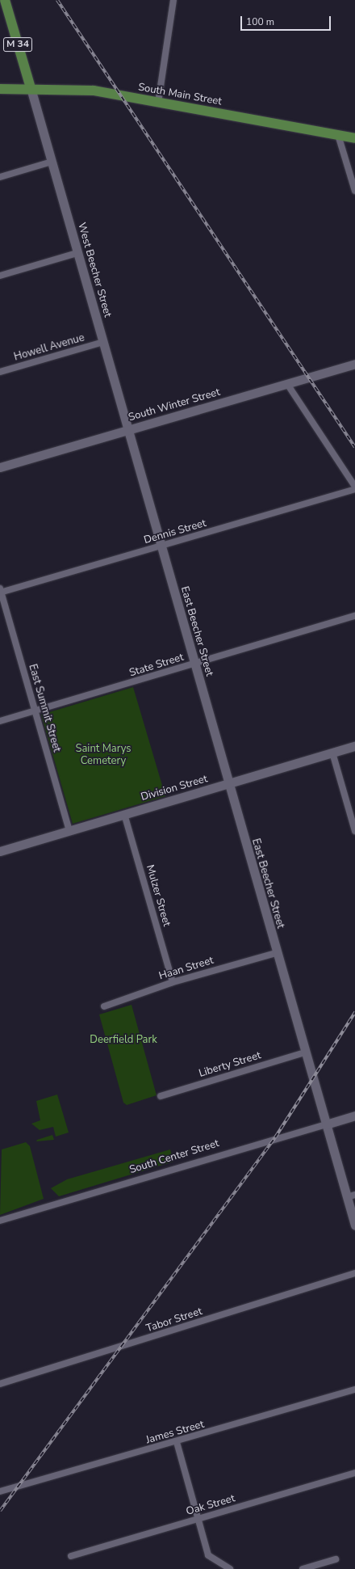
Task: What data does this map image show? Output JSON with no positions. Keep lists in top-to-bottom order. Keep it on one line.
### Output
{"streets":{"main road":["M 34","South Main Street","West Beecher Street","South Winter Street","East Beecher Street","Division Street","South Center Street"],"street":["Howell Avenue","Dennis Street","State Street","East Summit Street","Mulzer Street","Haan Street","Liberty Street","Tabor Street","James Street","Oak Street"]},"crossings":[["South Main Street","West Beecher Street"],["West Beecher Street","Howell Avenue"],["West Beecher Street","South Winter Street"],["West Beecher Street","Dennis Street"],["West Beecher Street","East Beecher Street"],["Dennis Street","East Beecher Street"],["Dennis Street","East Summit Street"],["East Beecher Street","State Street"],["East Beecher Street","Division Street"],["East Beecher Street","Haan Street"],["East Beecher Street","Liberty Street"],["East Beecher Street","South Center Street"],["State Street","East Summit Street"],["East Summit Street","Division Street"],["Division Street","Mulzer Street"],["Mulzer Street","Haan Street"]],"parks":["Saint Marys Cemetery","Deerfield Park"],"scale_bar":"100 m"}
